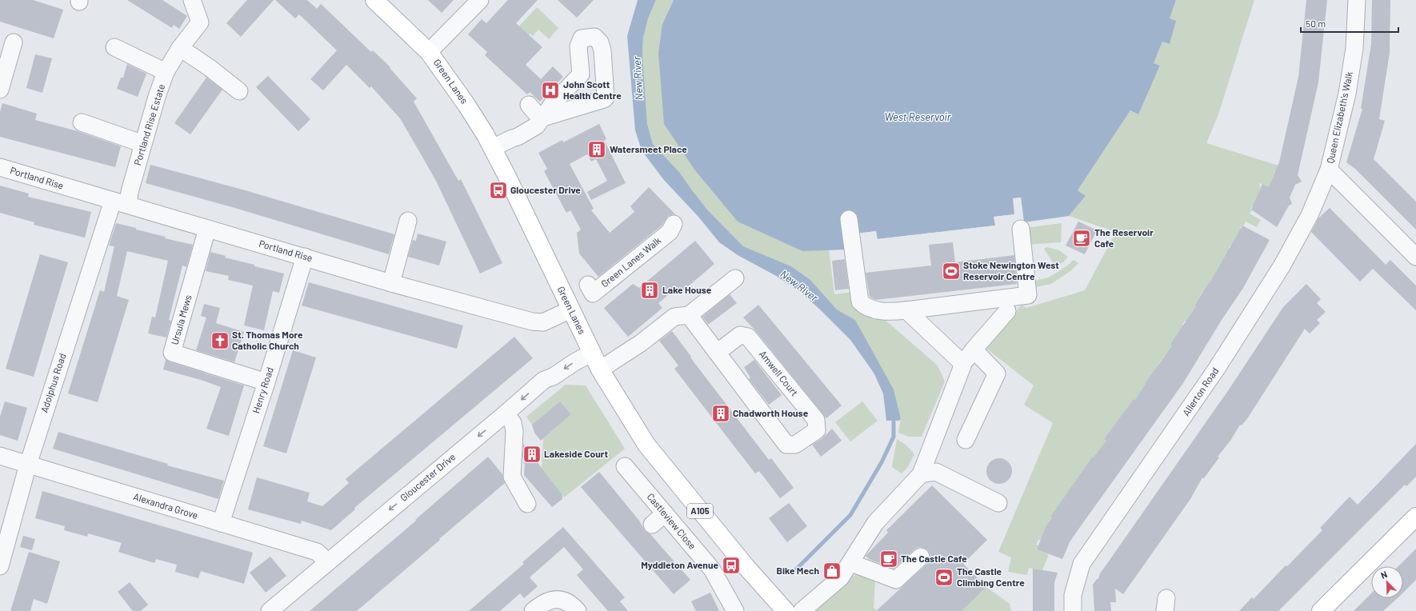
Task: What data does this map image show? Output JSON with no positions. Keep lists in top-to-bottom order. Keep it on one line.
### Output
{"streets":{"main road":["Green Lanes","A105"],"street":["Queen Elizabeth's Walk","Portland Rise Estate","Portland Rise","Green Lanes Walk","Ursula Mews","Amwell Court","Adolphus Road","Henry Road","Allerton Road","Gloucester Drive","Alexandra Grove","Castleview Close"]},"crossings":[["Green Lanes","Portland Rise"],["Green Lanes","Gloucester Drive"],["Queen Elizabeth's Walk","Allerton Road"],["Portland Rise Estate","Portland Rise"],["Portland Rise Estate","Adolphus Road"],["Portland Rise","Ursula Mews"],["Portland Rise","Adolphus Road"],["Portland Rise","Henry Road"],["Ursula Mews","Henry Road"],["Adolphus Road","Alexandra Grove"],["Henry Road","Alexandra Grove"],["Gloucester Drive","Alexandra Grove"]],"one_way":["Gloucester Drive"],"water":["New River","West Reservoir"],"places":{"hospital":["John Scott Health Centre"],"building":["Watersmeet Place","Lake House","Chadworth House","Lakeside Court"],"bus stop":["Gloucester Drive","Myddleton Avenue"],"cafe":["The Reservoir Cafe","The Castle Cafe"],"sports":["Stoke Newington West Reservoir Centre","The Castle Climbing Centre"],"church":["St. Thomas More Catholic Church"],"shop":["Bike Mech"]},"scale_bar":"50 m","north":"top left"}
